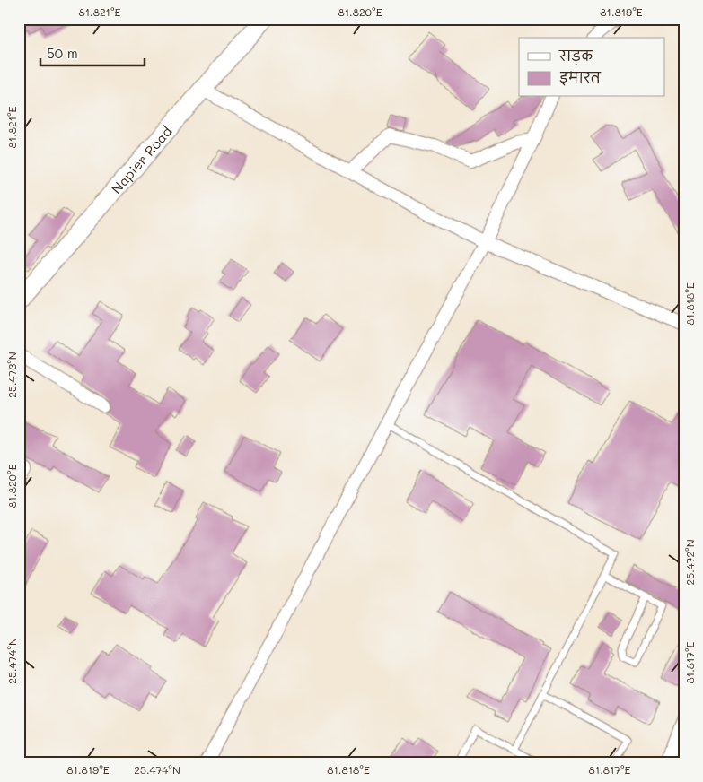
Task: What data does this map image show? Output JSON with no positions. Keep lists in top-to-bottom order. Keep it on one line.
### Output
{"streets":{"street":["Napier Road"]},"legend":["सड़क","इमारत"],"scale_bar":"50 m","coordinates":["81.821°E","81.820°E","81.819°E","81.818°E","25.473°N","25.472°N","25.474°N","81.817°E"]}
